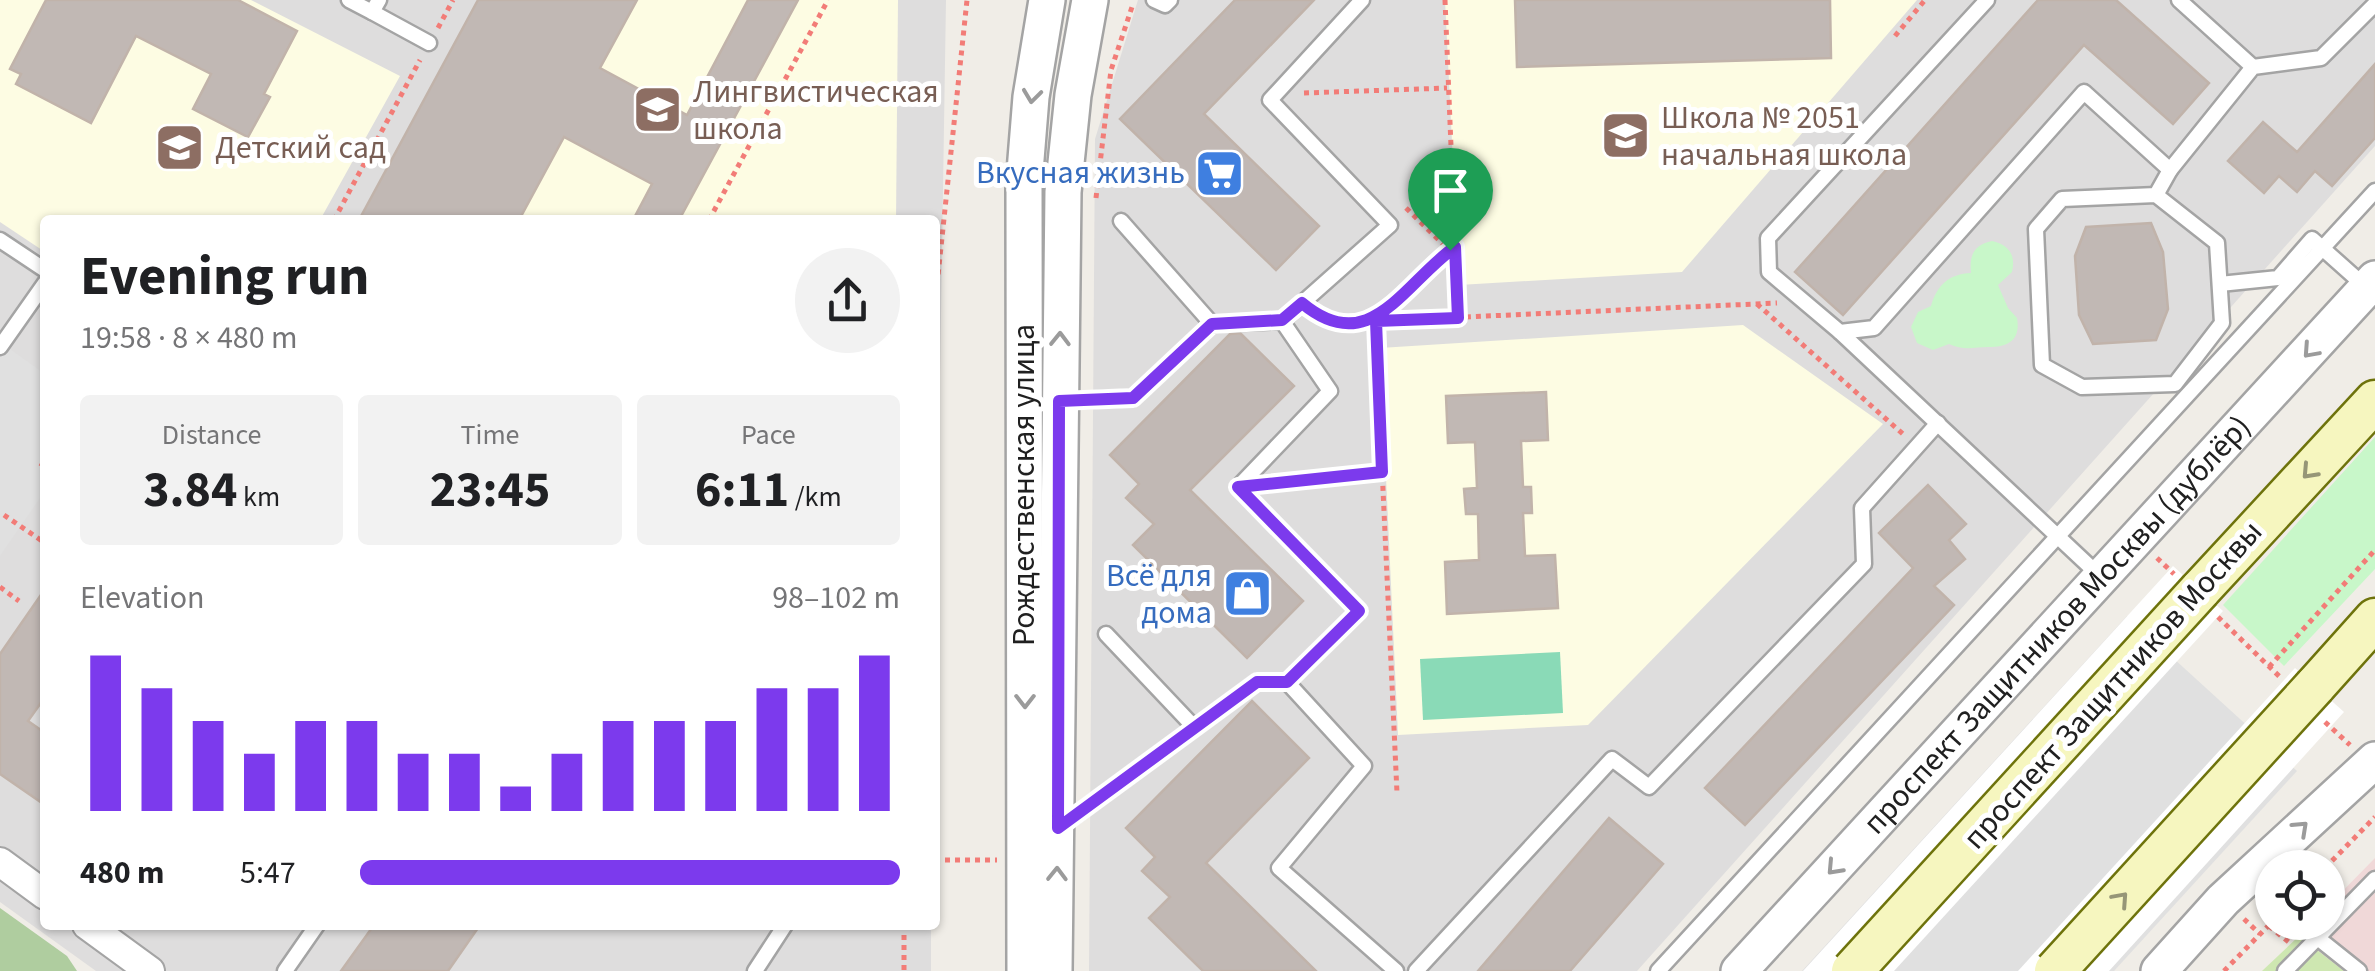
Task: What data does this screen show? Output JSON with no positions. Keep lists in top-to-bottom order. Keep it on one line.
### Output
{"streets":{"main road":["проспект Защитников Москвы"],"street":["Рождественская улица","проспект Защитников Москвы (дублёр)"]},"one_way":["проспект Защитников Москвы (дублёр)"],"places":{"school or university":["Лингвистическая школа","Школа № 2051 начальная школа","Детский сад"],"supermarket":["Вкусная жизнь"],"shop":["Всё для дома"]},"page":{"heading":["Evening run","19:58 · 8 × 480 m"],"stats":[["Distance","3.84 km"],["Time","23:45"],["Pace","6:11 /km"]],"chart":["Elevation","98–102 m"],"list":[{"name":"480 m","note":"5:47"}]}}
